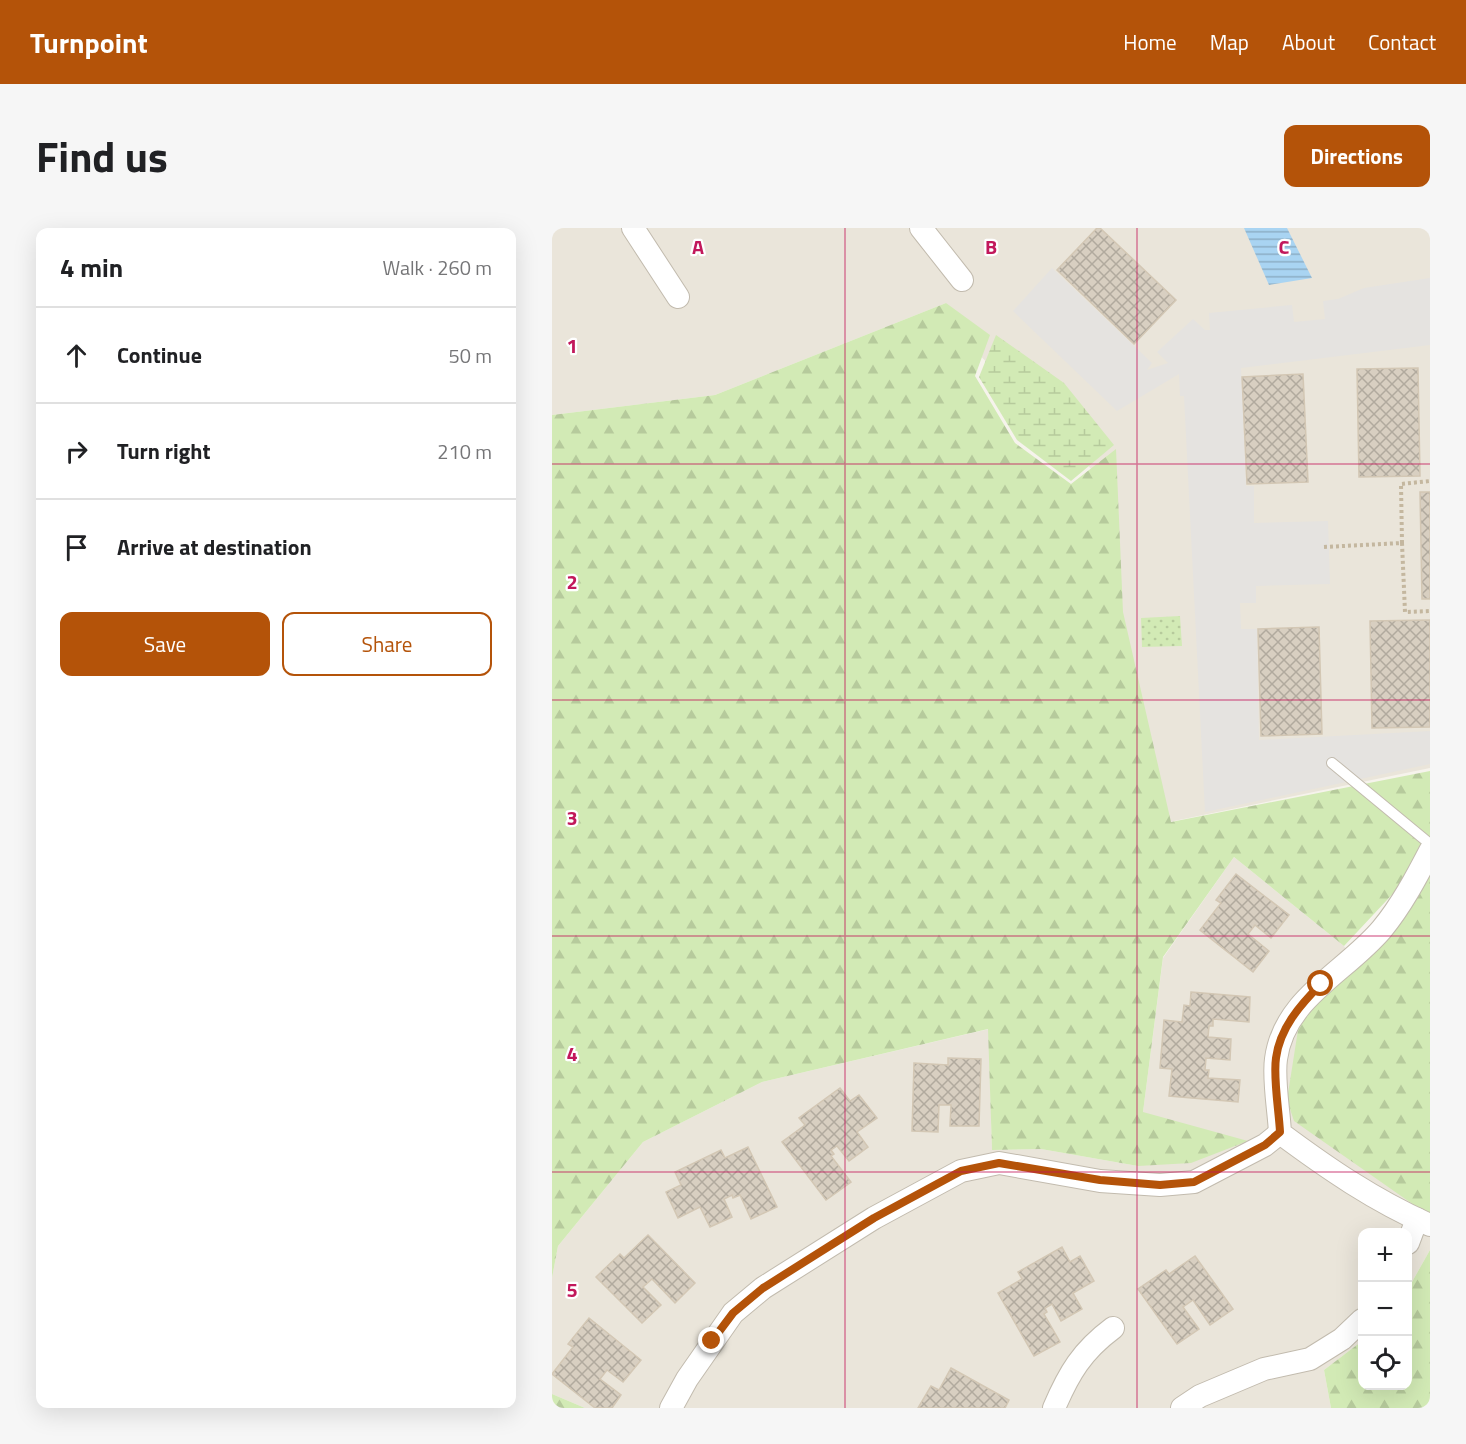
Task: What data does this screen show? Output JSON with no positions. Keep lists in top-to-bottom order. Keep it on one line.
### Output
{"page":{"header":"Turnpoint","nav":["Home","Map","About","Contact"],"title":"Find us","buttons":["Directions",["Save","Share"]],"heading":["4 min","Walk · 260 m"],"list":[["Continue","50 m"],["Turn right","210 m"],"Arrive at destination"],"map_buttons":["+","−"]},"grid":{"columns":["A","B","C"],"rows":["1","2","3","4","5"]}}
